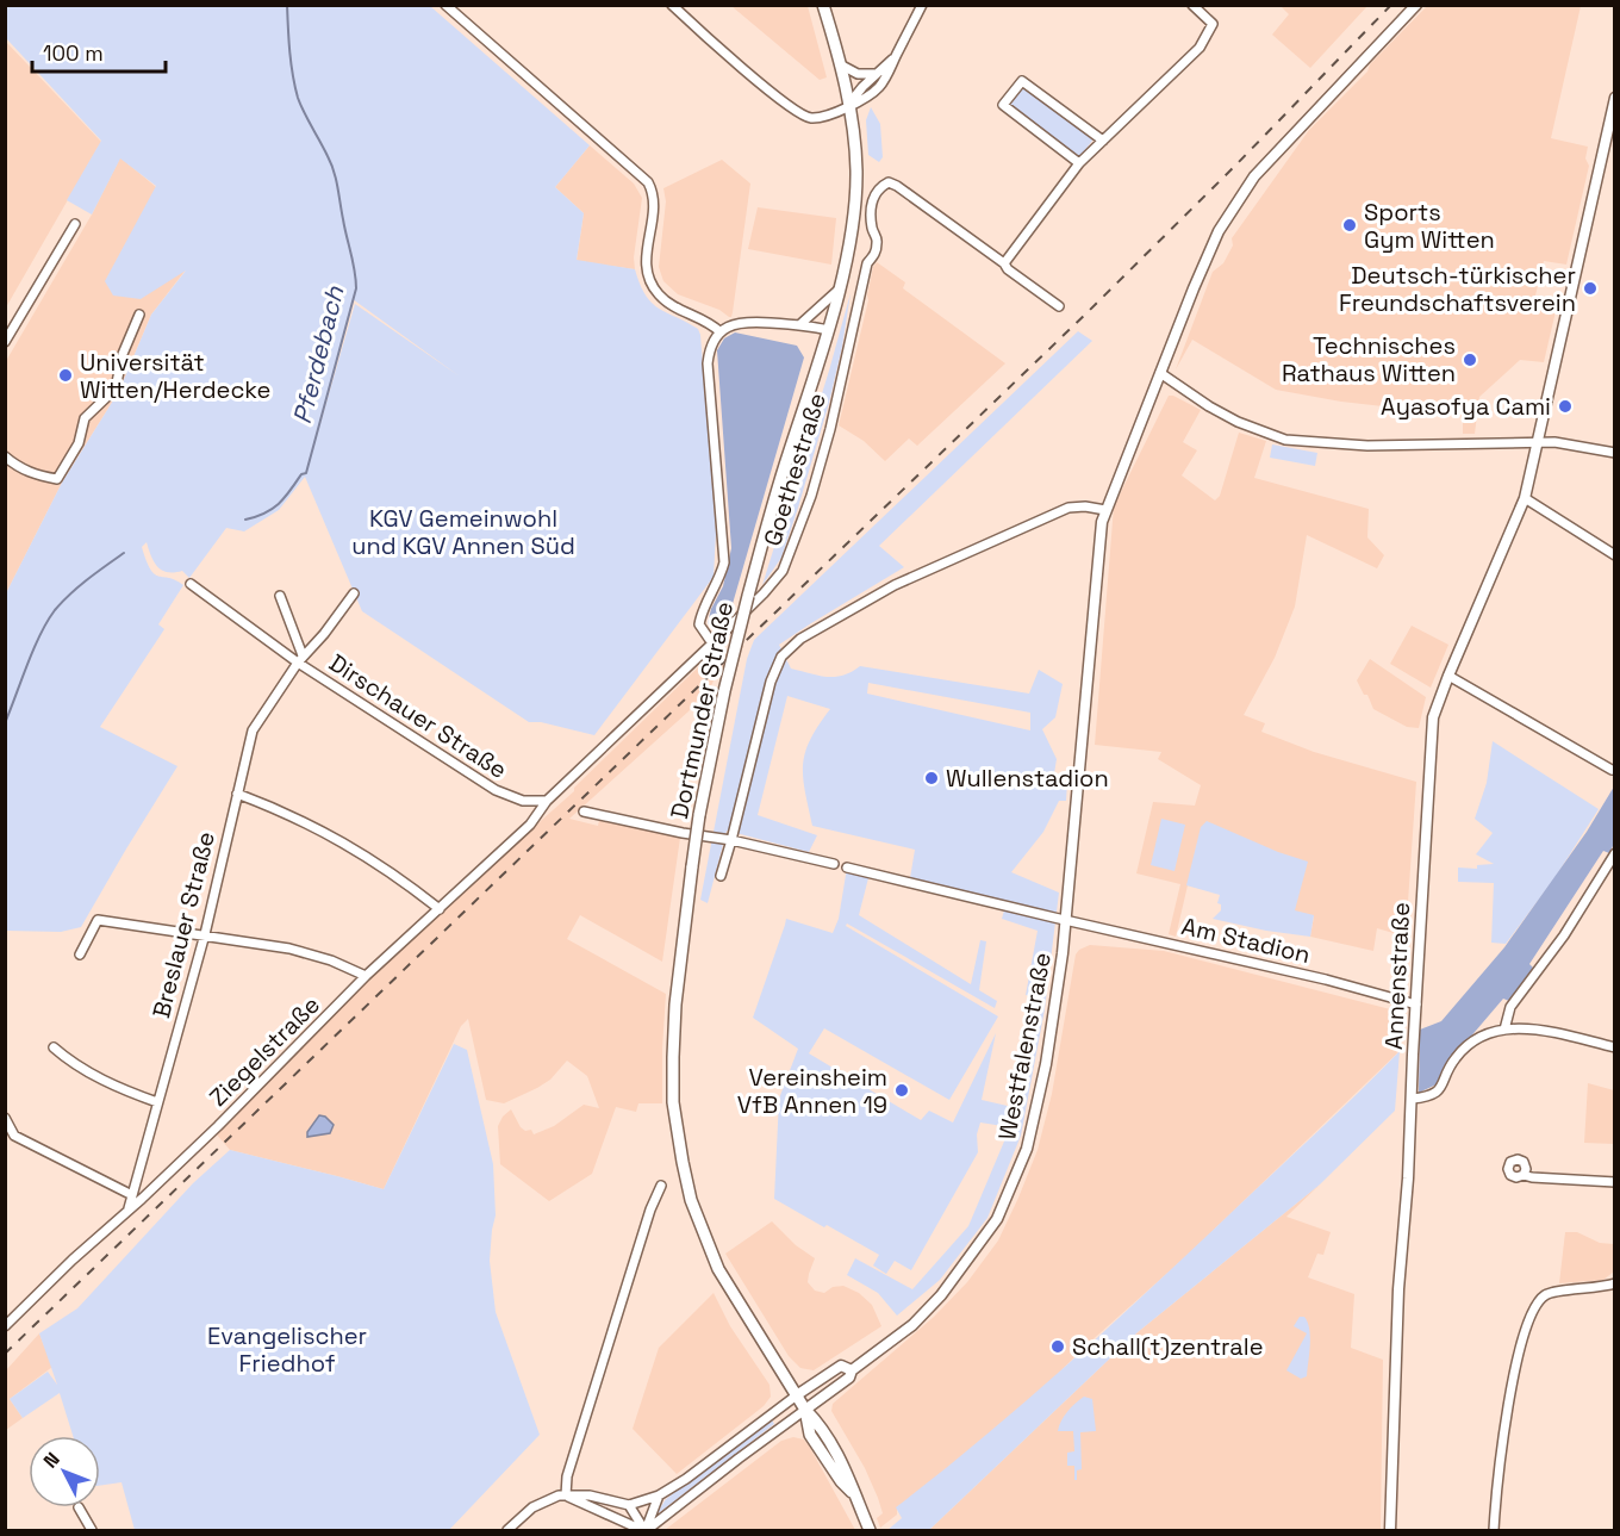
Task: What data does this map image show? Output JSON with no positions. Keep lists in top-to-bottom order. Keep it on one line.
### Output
{"streets":{"main road":["Dortmunder Straße"],"street":["Goethestraße","Dirschauer Straße","Breslauer Straße","Am Stadion","Annenstraße","Westfalenstraße","Ziegelstraße"]},"crossings":[["Dortmunder Straße","Westfalenstraße"],["Dirschauer Straße","Breslauer Straße"],["Dirschauer Straße","Ziegelstraße"],["Breslauer Straße","Ziegelstraße"],["Am Stadion","Annenstraße"],["Am Stadion","Westfalenstraße"]],"water":["Pferdebach"],"parks":["KGV Gemeinwohl und KGV Annen Süd","Evangelischer Friedhof"],"places":["Sports Gym Witten","Deutsch-türkischer Freundschaftsverein","Technisches Rathaus Witten","Universität Witten/Herdecke","Ayasofya Cami","Wullenstadion","Vereinsheim VfB Annen 19","Schall(t)zentrale"],"scale_bar":"100 m","north":"top left"}
